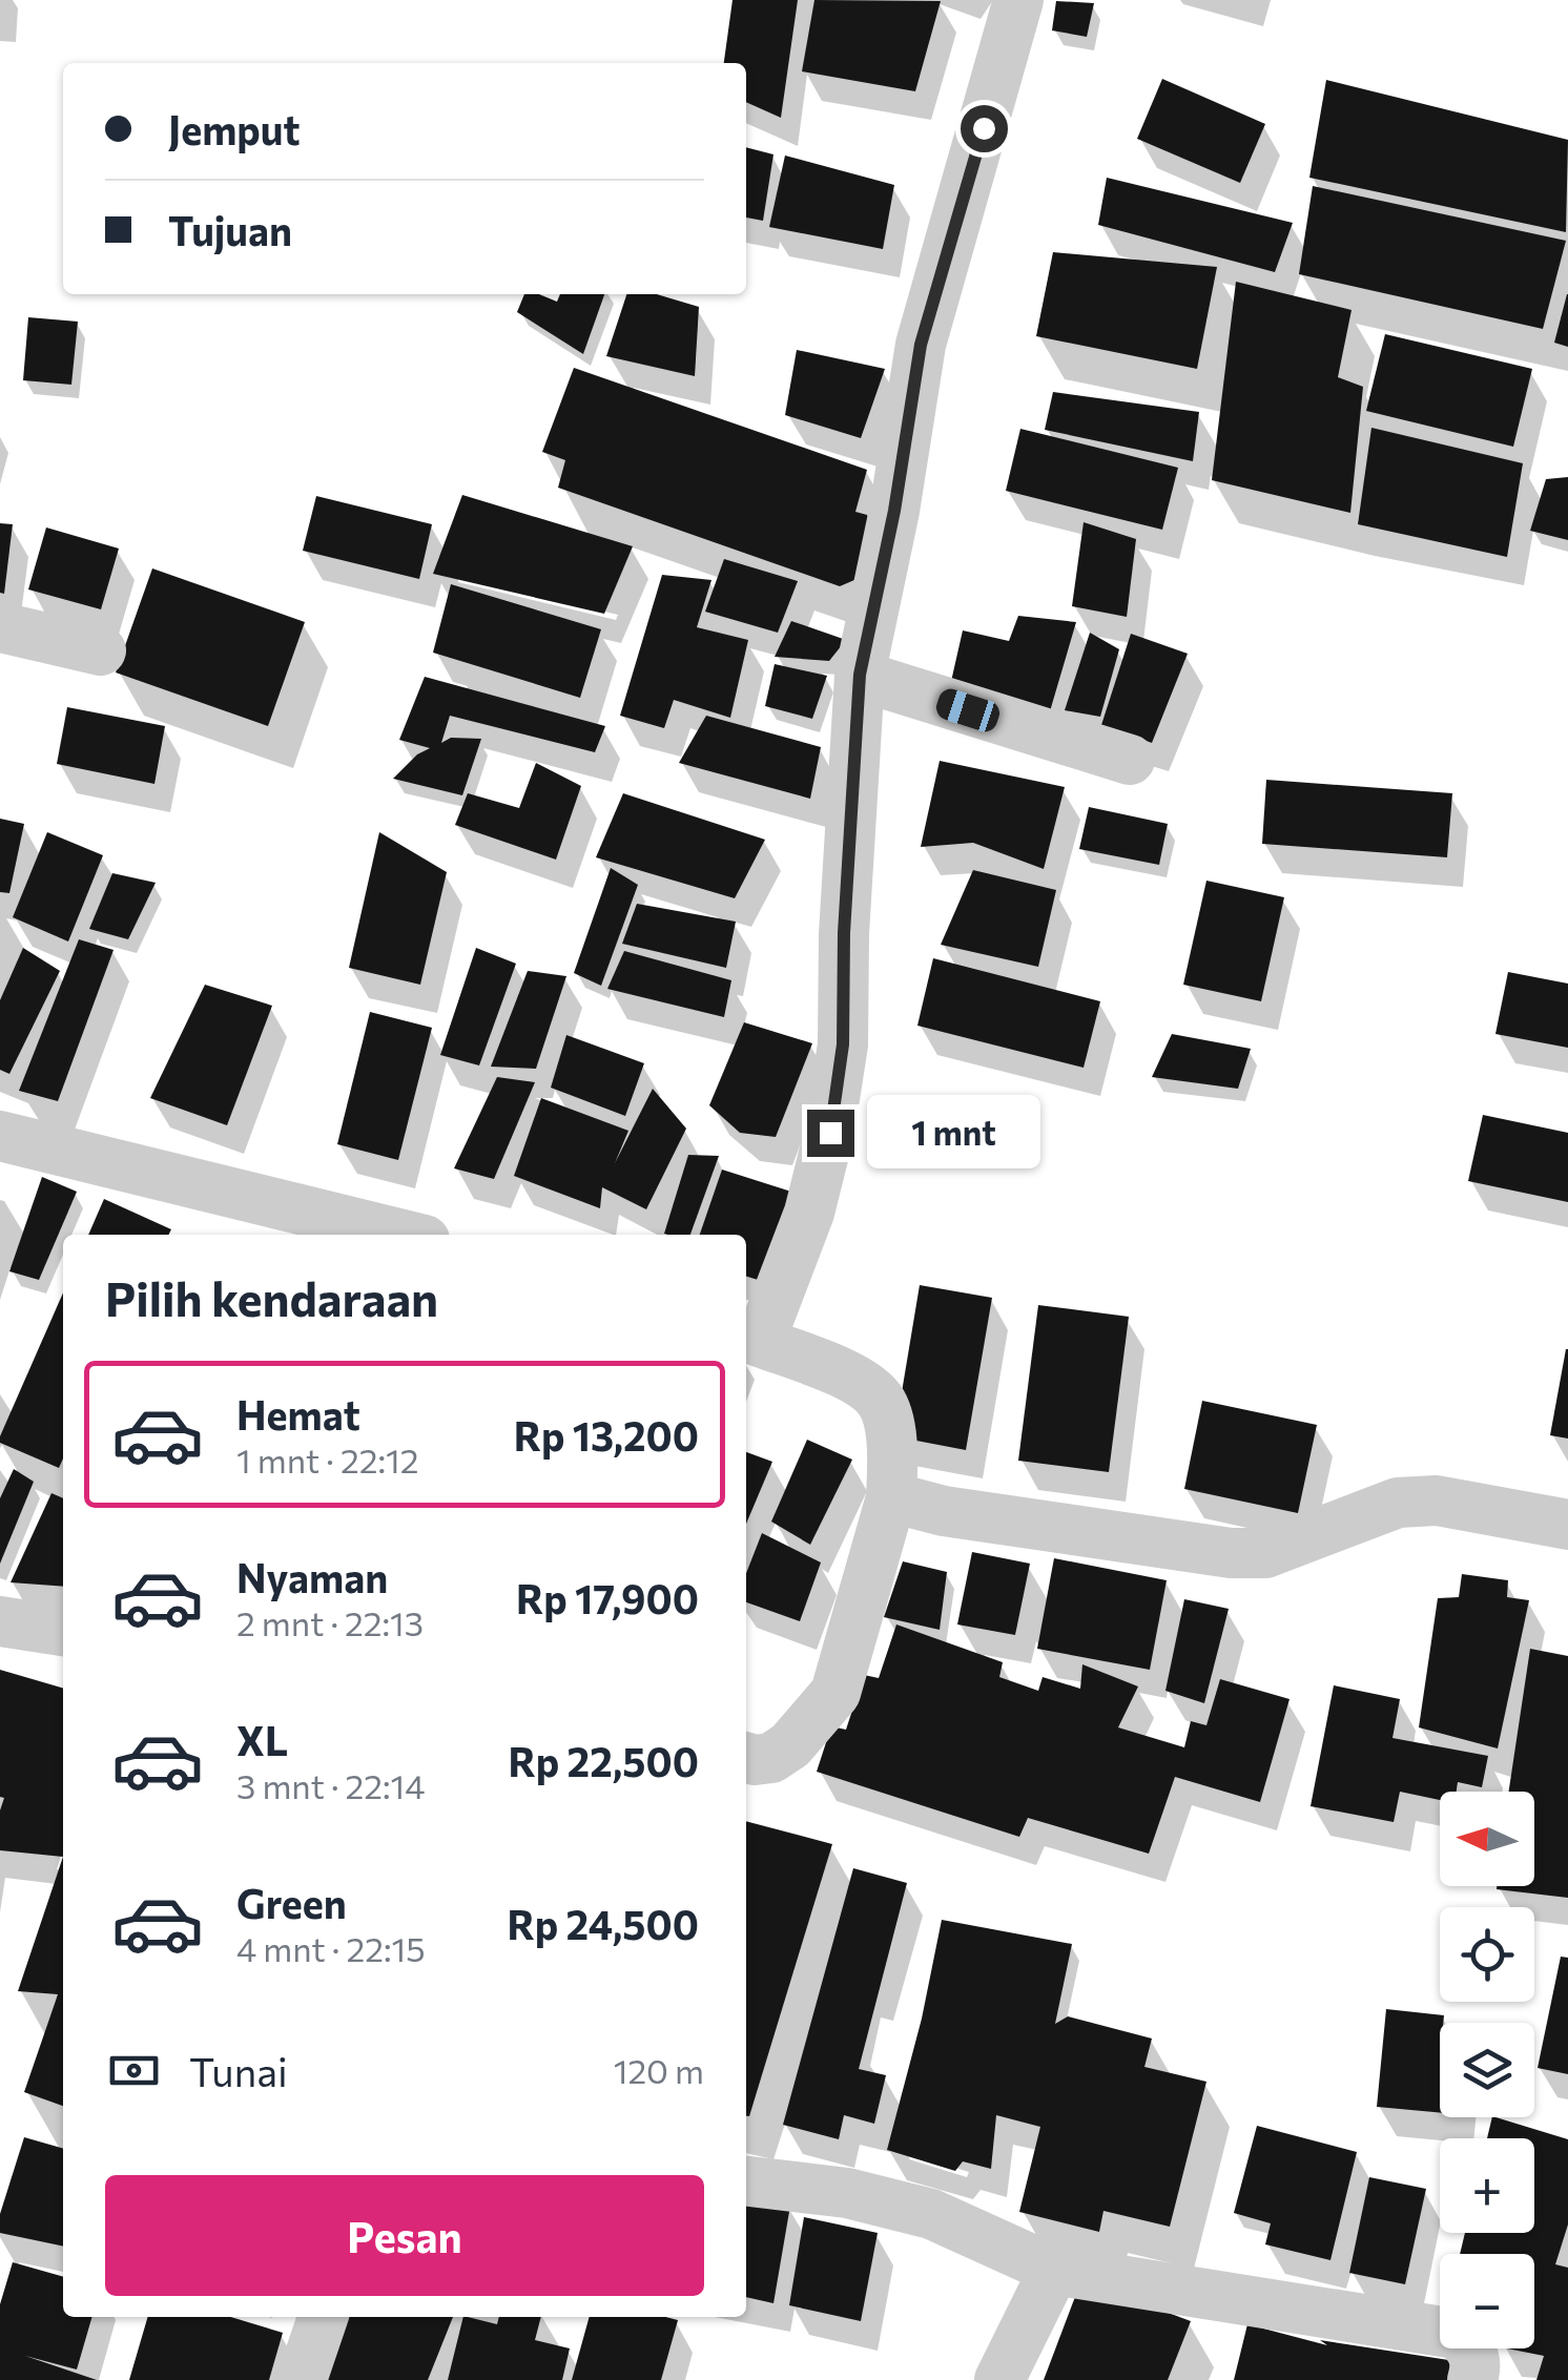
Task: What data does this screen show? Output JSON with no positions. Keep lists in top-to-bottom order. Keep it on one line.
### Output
{"north":"left","page":{"banner":["Jemput","Tujuan"],"bubble":"1 mnt","heading":"Pilih kendaraan","list":[{"name":"Hemat","note":"1 mnt · 22:12","value":"Rp 13,200"},{"name":"Nyaman","note":"2 mnt · 22:13","value":"Rp 17,900"},{"name":"XL","note":"3 mnt · 22:14","value":"Rp 22,500"},{"name":"Green","note":"4 mnt · 22:15","value":"Rp 24,500"}],"map_buttons":["+","−"],"pay":["Tunai","120 m"],"buttons":"Pesan"}}
